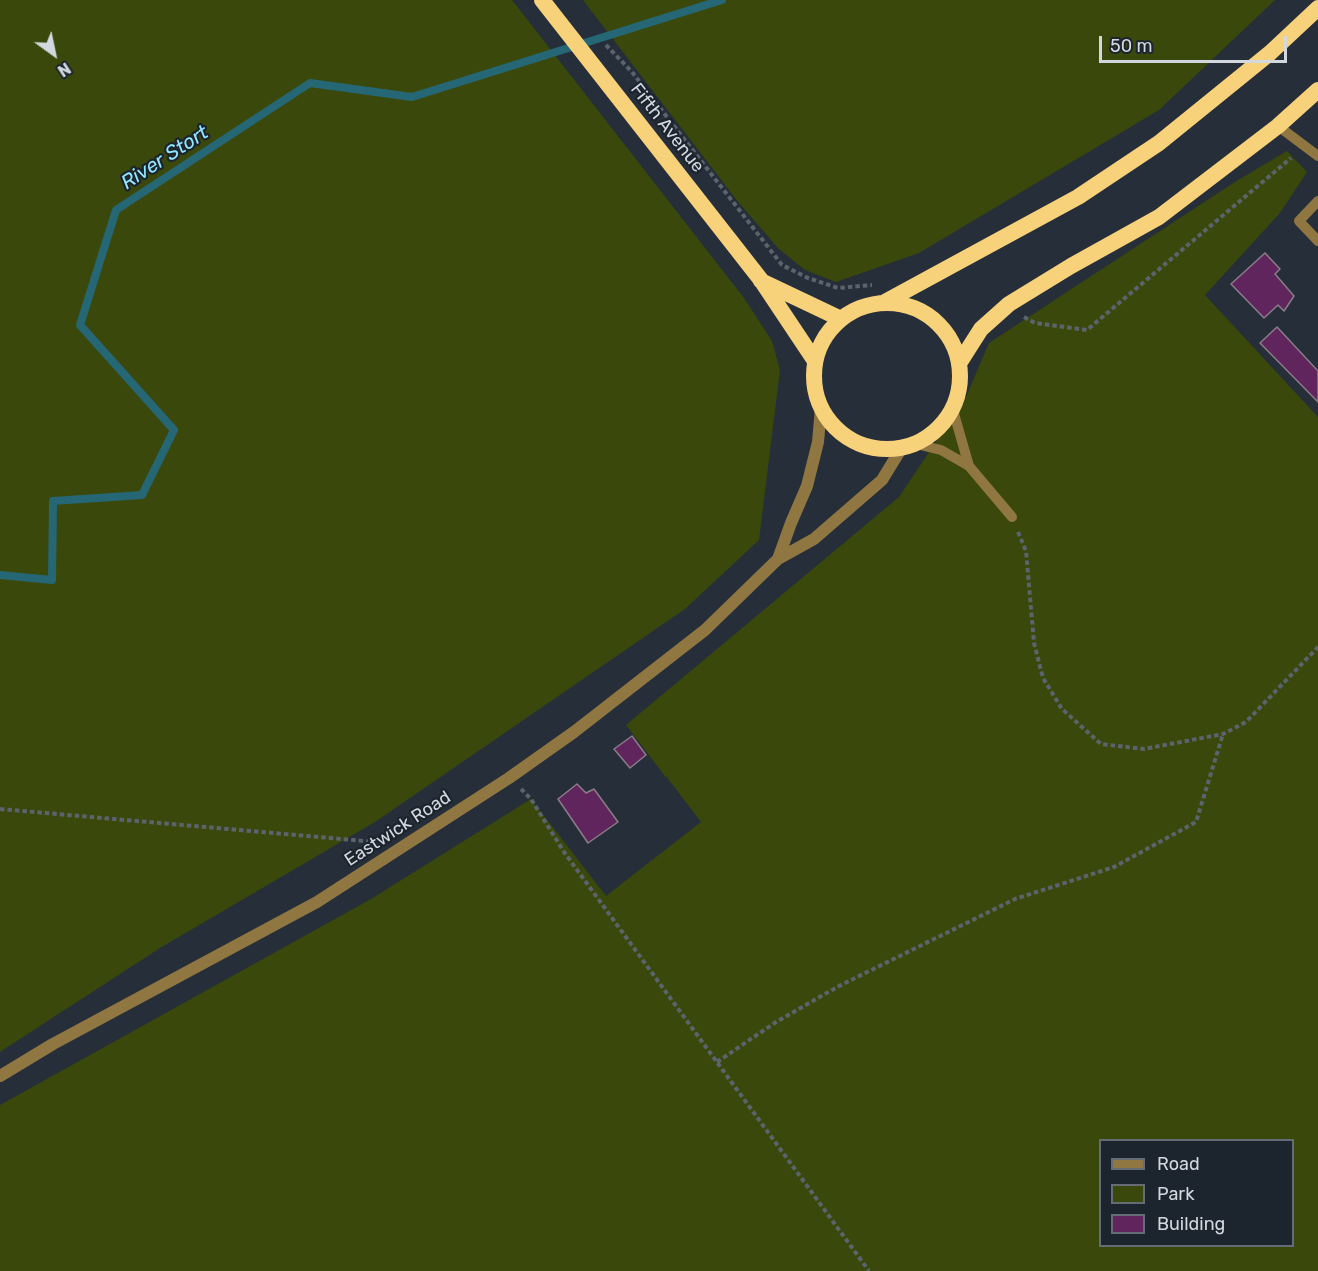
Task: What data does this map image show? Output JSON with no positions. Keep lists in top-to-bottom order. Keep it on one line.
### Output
{"streets":{"highway":["Fifth Avenue"],"street":["Eastwick Road"]},"crossings":[["Fifth Avenue","Eastwick Road"]],"water":["River Stort"],"legend":["Road","Park","Building"],"scale_bar":"50 m","north":"bottom right"}
